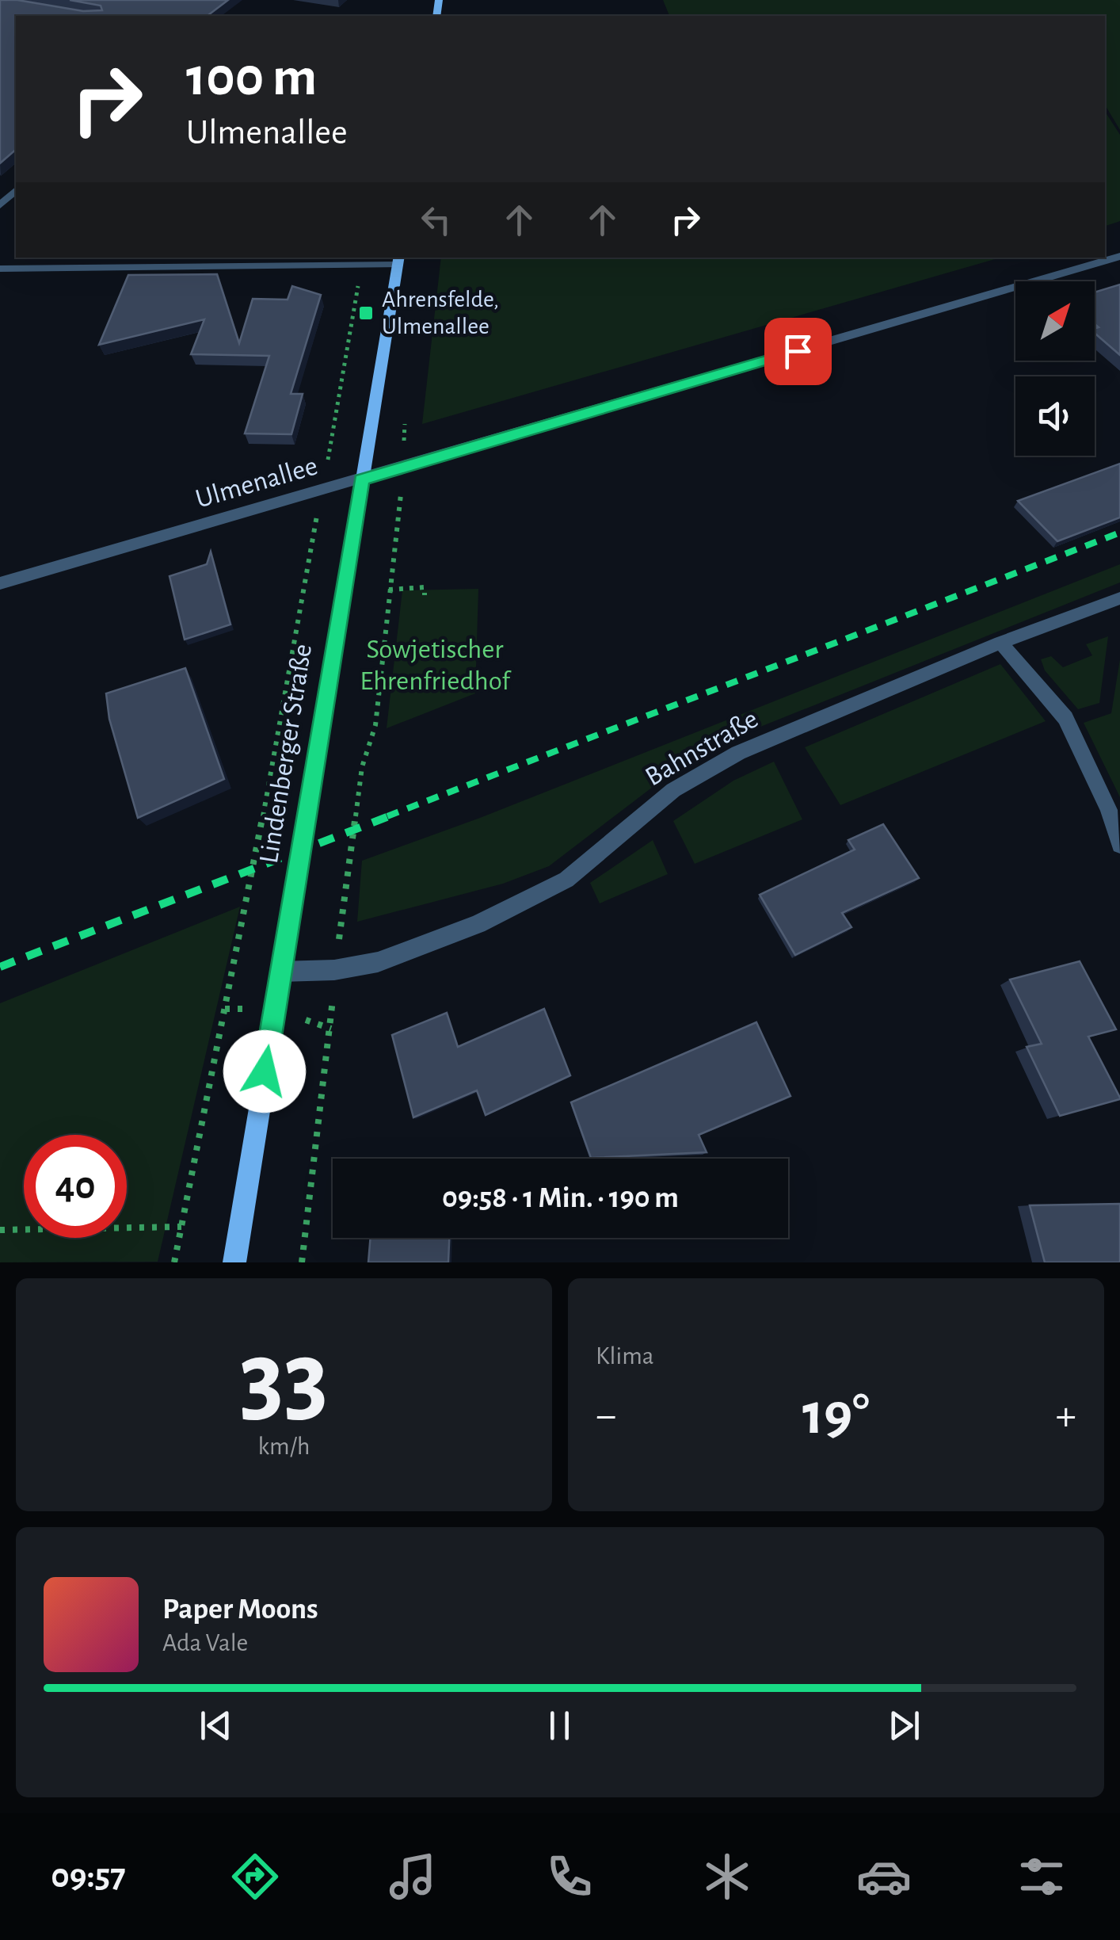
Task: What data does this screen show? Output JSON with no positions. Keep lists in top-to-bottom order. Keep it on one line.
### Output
{"streets":{"street":["Ulmenallee","Bahnstraße","Lindenberger Straße"]},"crossings":[["Ulmenallee","Lindenberger Straße"],["Bahnstraße","Lindenberger Straße"]],"parks":["Sowjetischer Ehrenfriedhof"],"places":{"transit":["Ahrensfelde, Ulmenallee"]},"north":"top right","page":{"turn":["100 m","Ulmenallee"],"limit":"40","trip":"09:58 · 1 Min. · 190 m","tile":[["33","km/h"],"Klima"],"heat":["−","19°","+"],"song":["Paper Moons","Ada Vale"],"tabs":"09:57"}}
